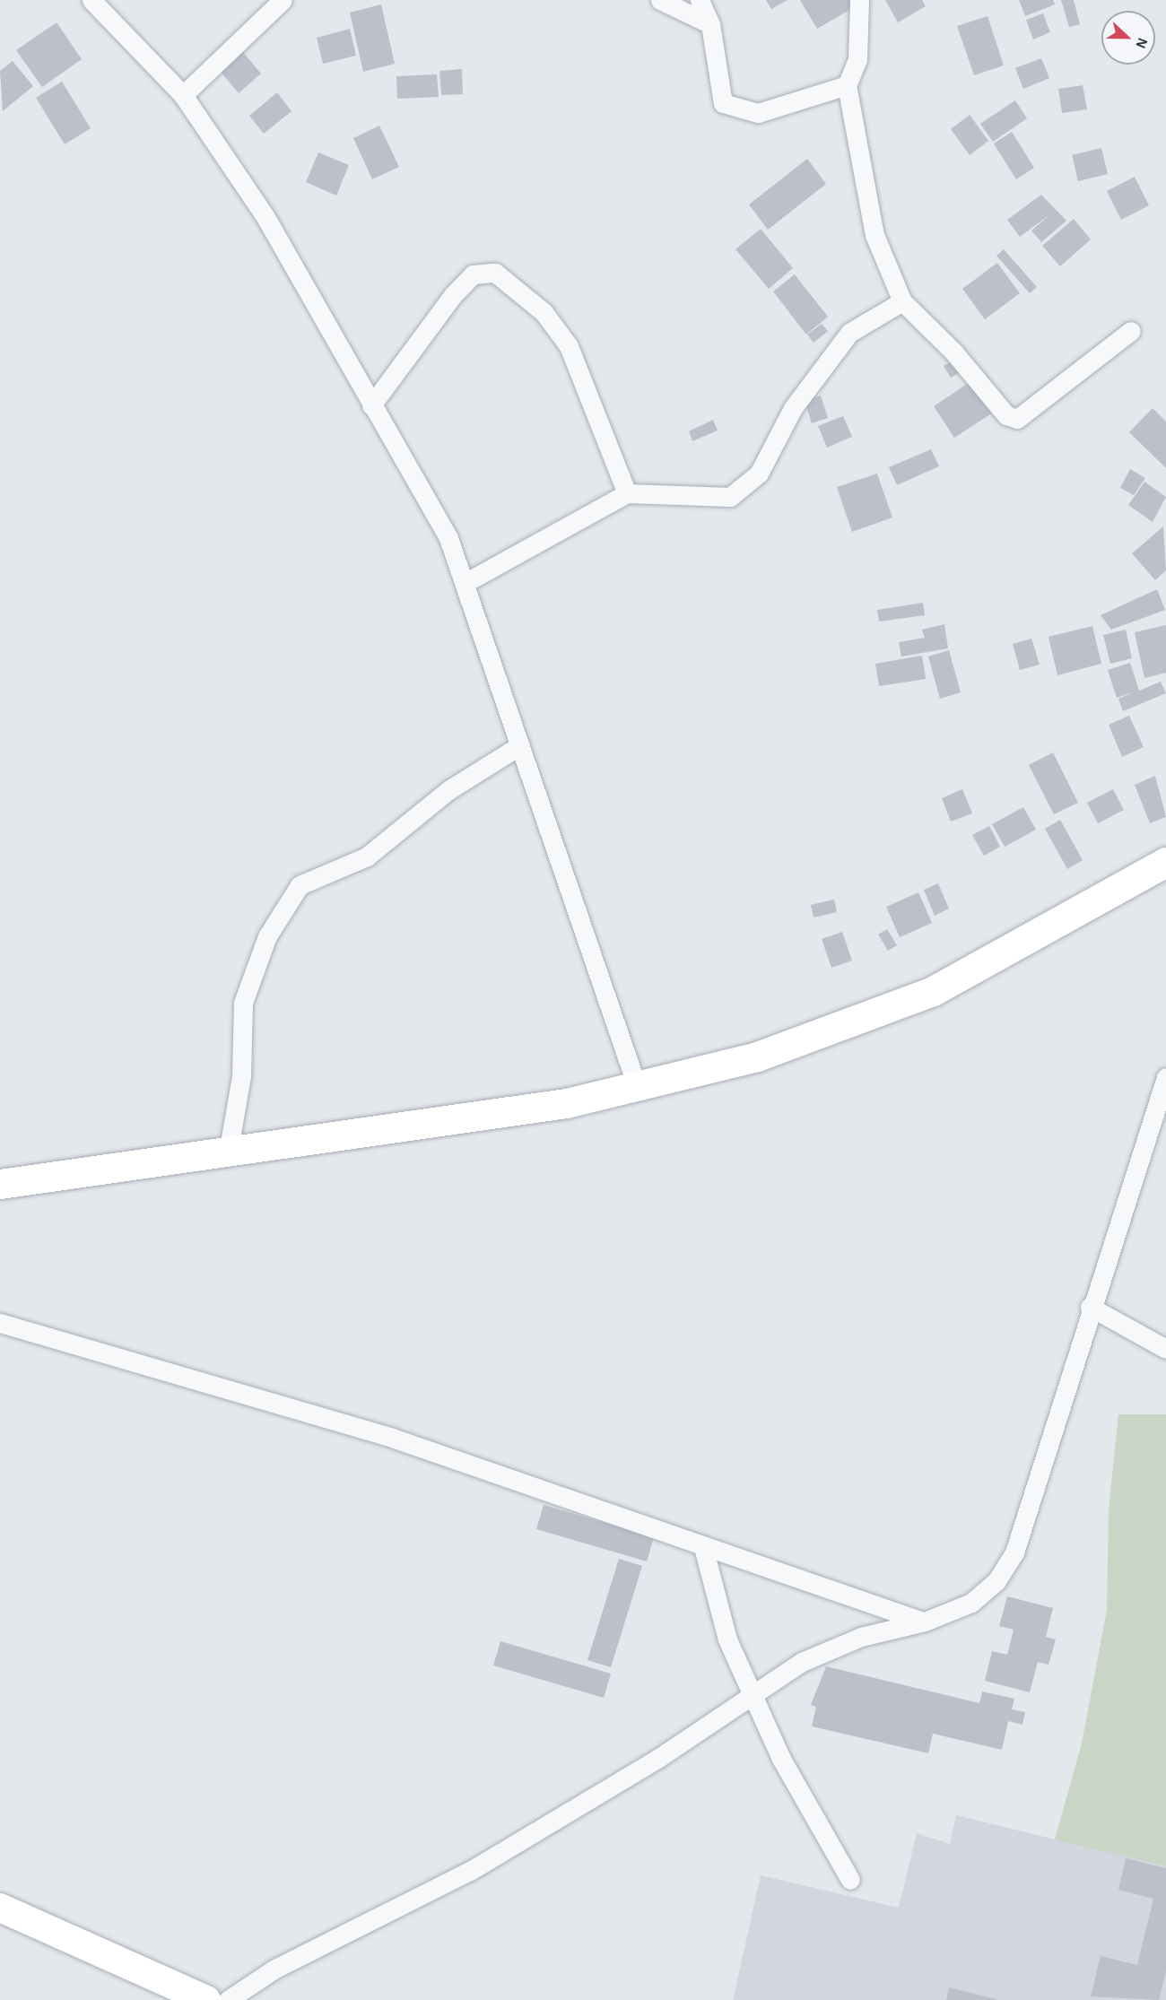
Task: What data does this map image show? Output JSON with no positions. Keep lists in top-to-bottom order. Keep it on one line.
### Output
{"north":"right"}
